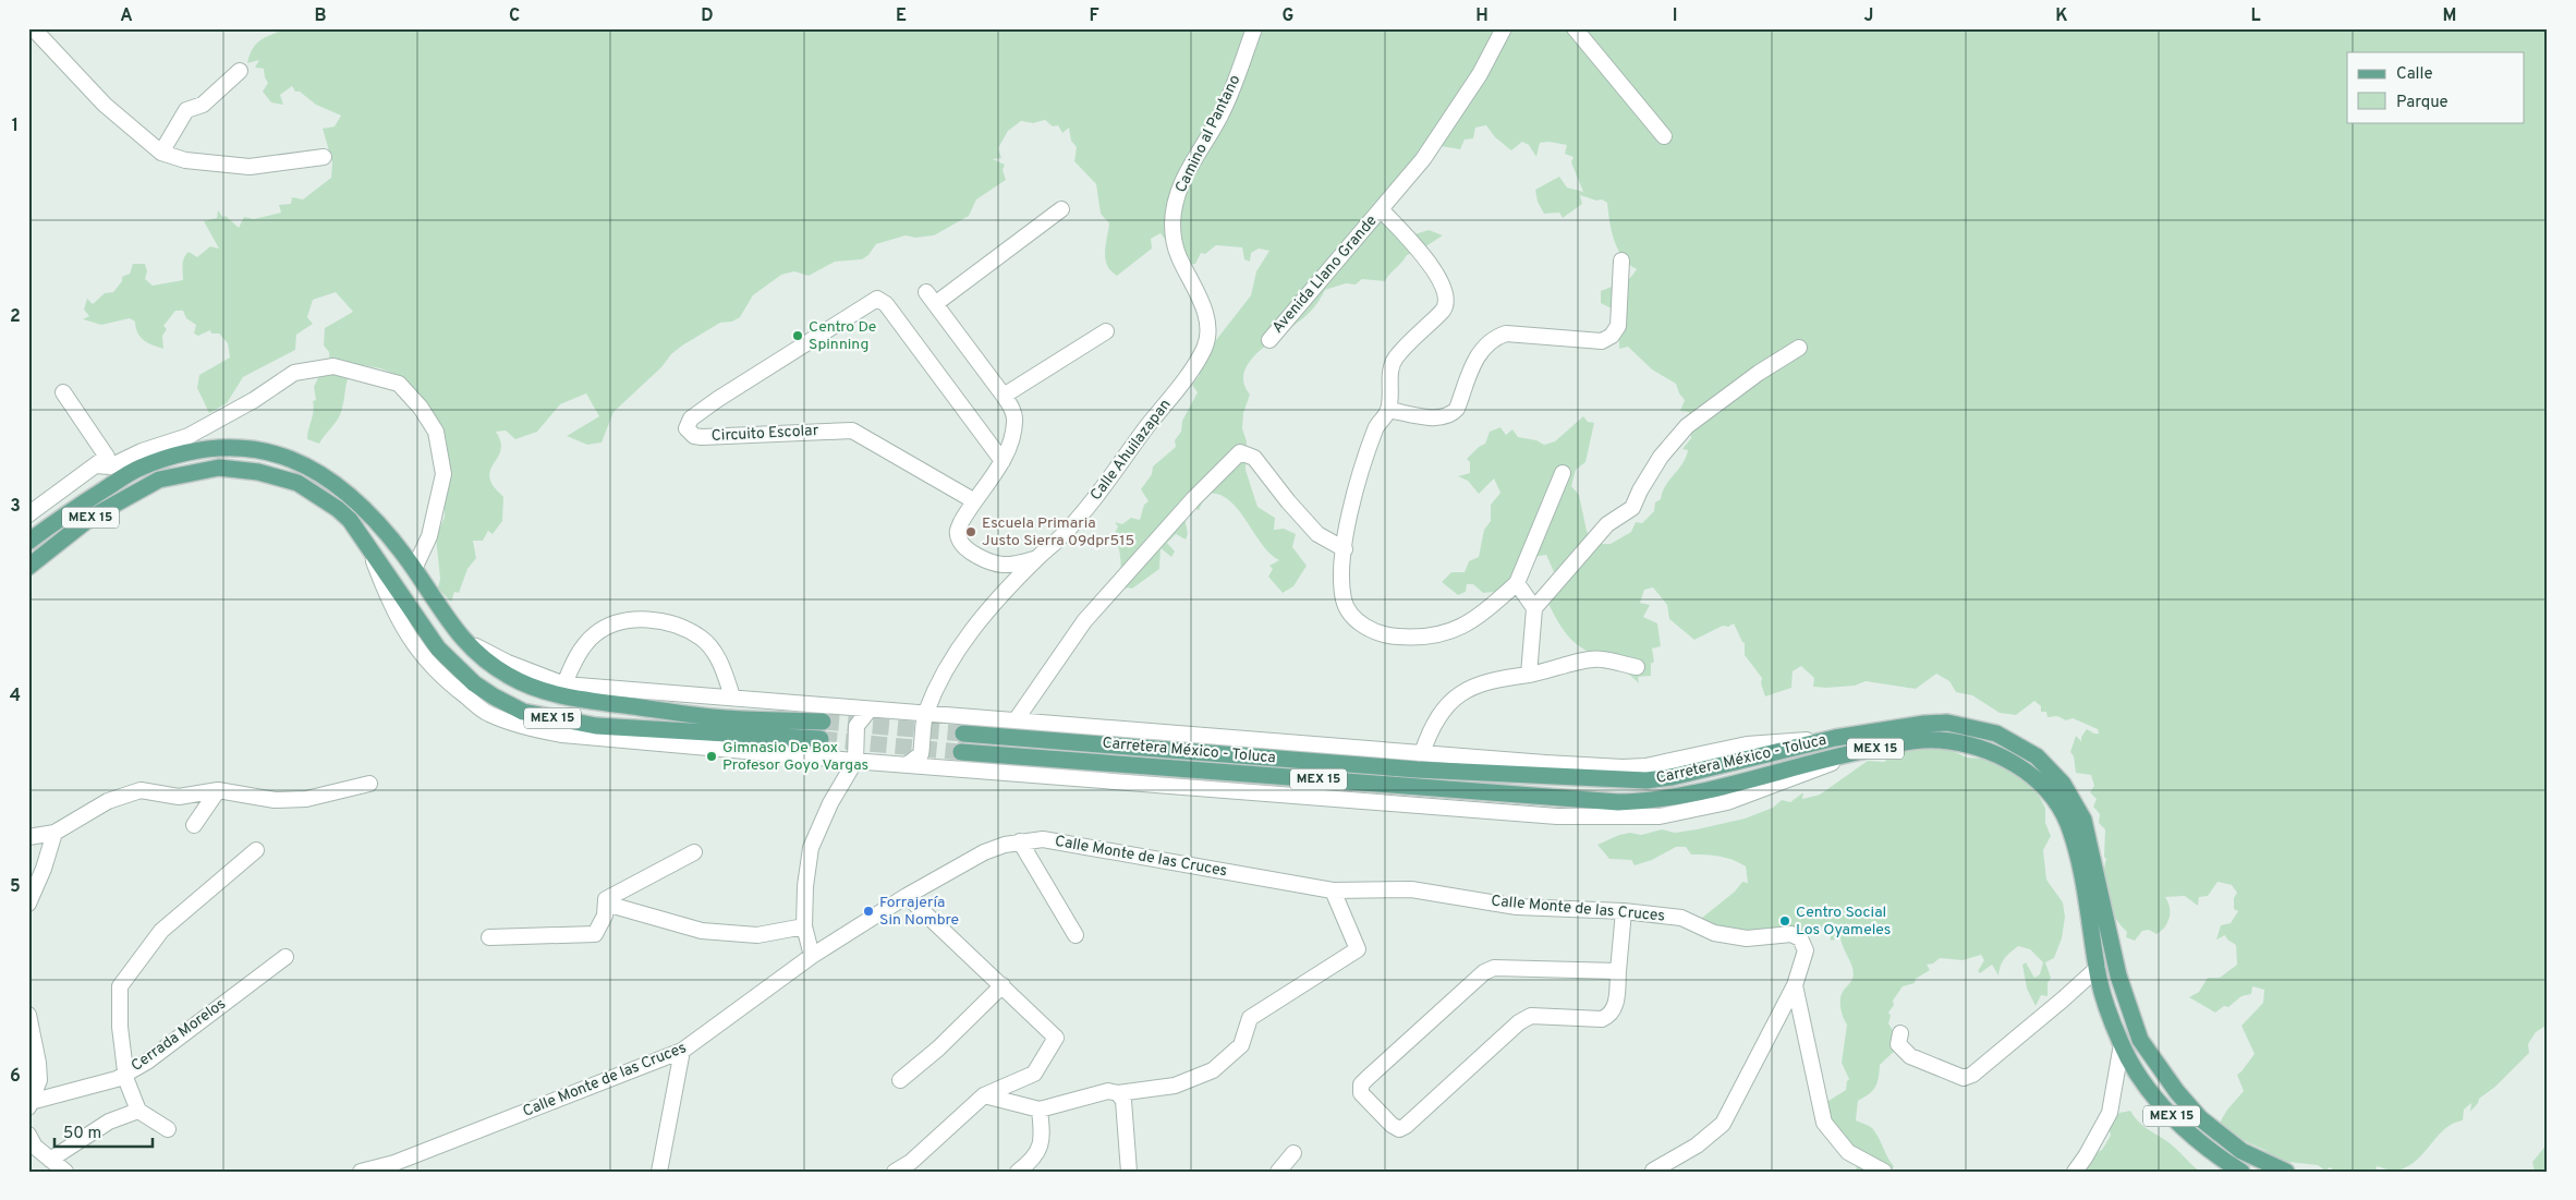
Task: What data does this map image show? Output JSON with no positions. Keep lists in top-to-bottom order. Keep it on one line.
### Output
{"streets":{"main road":["MEX 15","Carretera México - Toluca"],"street":["Camino al Pantano","Avenida Llano Grande","Circuito Escolar","Calle Ahuilazapan","Calle Monte de las Cruces","Cerrada Morelos"]},"crossings":[["Camino al Pantano","Calle Ahuilazapan"]],"places":["Centro De Spinning","Escuela Primaria Justo Sierra 09dpr515","Gimnasio De Box Profesor Goyo Vargas","Forrajería Sin Nombre","Centro Social Los Oyameles"],"legend":["Calle","Parque"],"scale_bar":"50 m","grid":{"columns":["A","B","C","D","E","F","G","H","I","J","K","L","M"],"rows":["1","2","3","4","5","6"]}}
